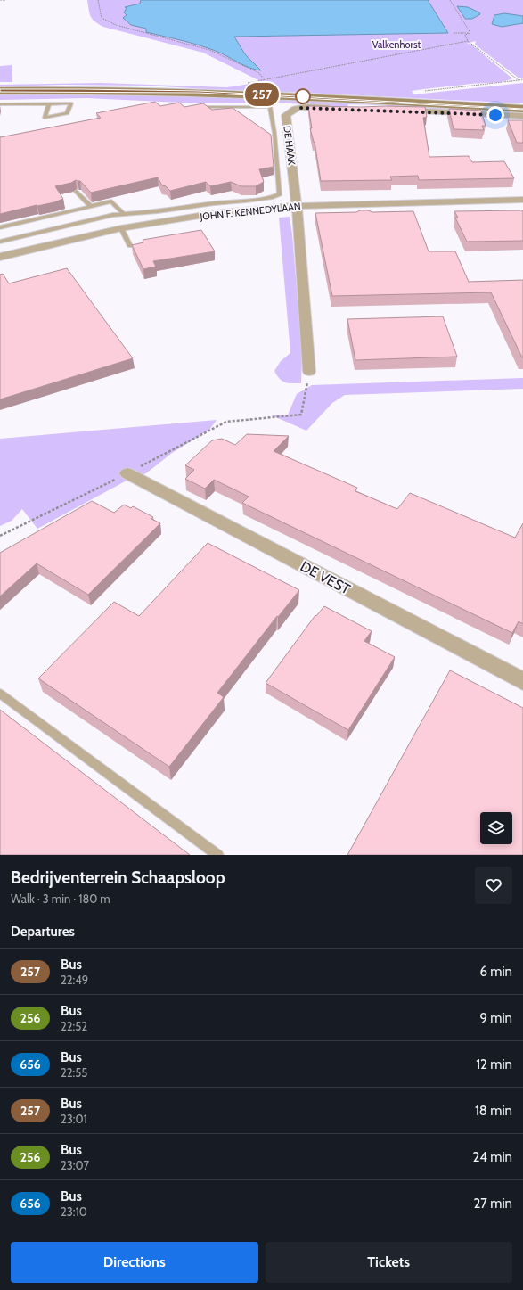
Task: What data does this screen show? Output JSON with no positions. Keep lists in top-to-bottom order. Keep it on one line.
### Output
{"streets":{"street":["DE HAAK","JOHN F. KENNEDYLAAN","DE VEST"]},"crossings":[["DE HAAK","JOHN F. KENNEDYLAAN"]],"parks":["Valkenhorst"],"lines":["bus line 257"],"page":{"on_map":"257","heading":[["Bedrijventerrein Schaapsloop","Walk · 3 min · 180 m"],"Departures"],"list":[{"mark":"257","name":"Bus","note":"22:49","value":"6 min"},{"mark":"256","name":"Bus","note":"22:52","value":"9 min"},{"mark":"656","name":"Bus","note":"22:55","value":"12 min"},{"mark":"257","name":"Bus","note":"23:01","value":"18 min"},{"mark":"256","name":"Bus","note":"23:07","value":"24 min"},{"mark":"656","name":"Bus","note":"23:10","value":"27 min"}],"buttons":["Directions","Tickets"]}}
